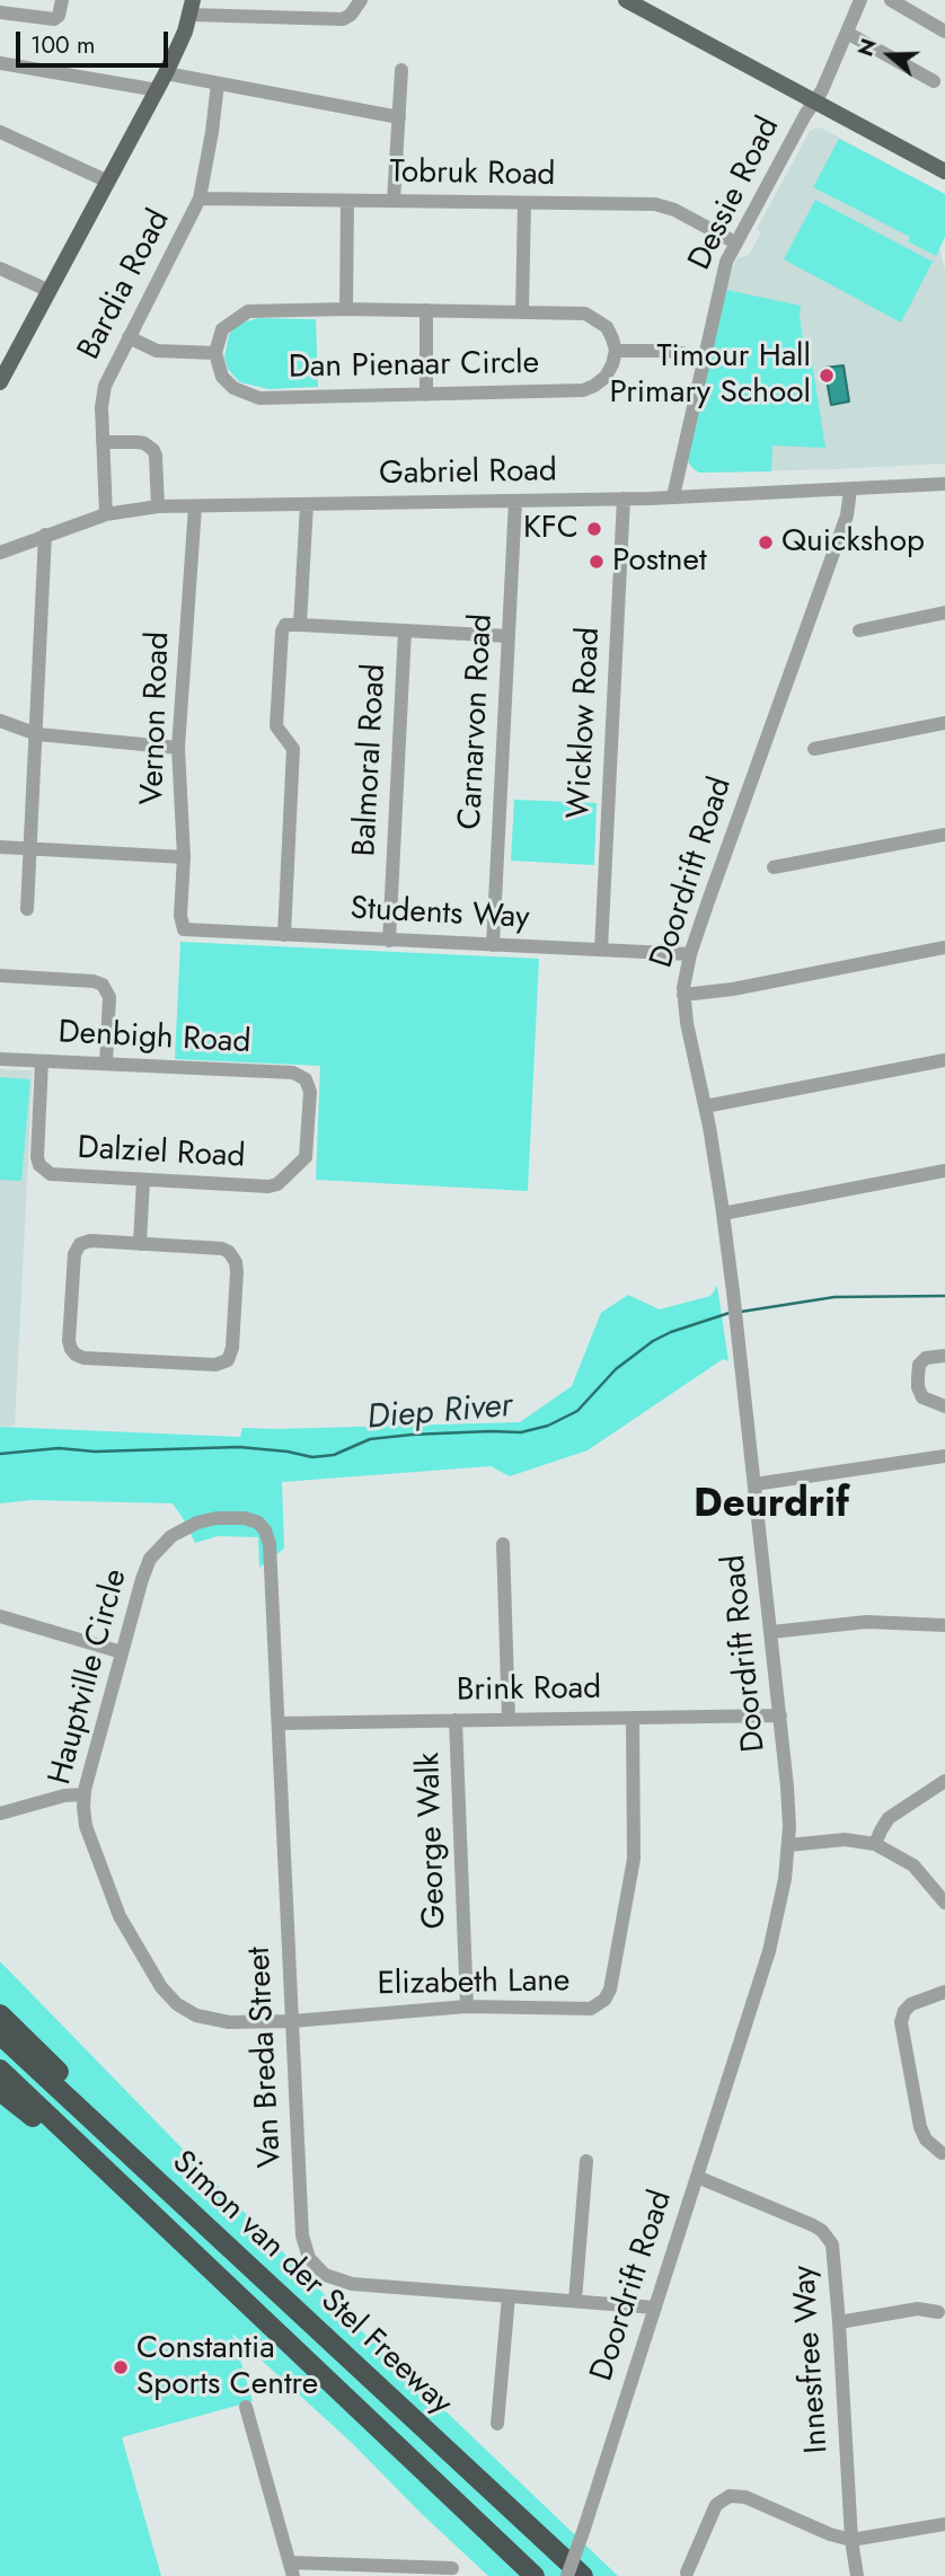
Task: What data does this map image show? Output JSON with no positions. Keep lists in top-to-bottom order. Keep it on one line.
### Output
{"streets":{"highway":["Simon van der Stel Freeway"],"street":["Tobruk Road","Dessie Road","Bardia Road","Dan Pienaar Circle","Gabriel Road","Vernon Road","Carnarvon Road","Wicklow Road","Balmoral Road","Doordrift Road","Students Way","Denbigh Road","Dalziel Road","Hauptville Circle","Brink Road","George Walk","Elizabeth Lane","Van Breda Street","Innesfree Way"]},"crossings":[["Tobruk Road","Dessie Road"],["Tobruk Road","Bardia Road"],["Tobruk Road","Dan Pienaar Circle"],["Dessie Road","Gabriel Road"],["Bardia Road","Gabriel Road"],["Gabriel Road","Vernon Road"],["Gabriel Road","Carnarvon Road"],["Gabriel Road","Wicklow Road"],["Gabriel Road","Doordrift Road"],["Vernon Road","Students Way"],["Carnarvon Road","Students Way"],["Wicklow Road","Students Way"],["Balmoral Road","Students Way"],["Doordrift Road","Students Way"],["Doordrift Road","Brink Road"],["Doordrift Road","Van Breda Street"],["Doordrift Road","Innesfree Way"],["Denbigh Road","Dalziel Road"],["Hauptville Circle","Elizabeth Lane"],["Hauptville Circle","Van Breda Street"],["Brink Road","George Walk"],["Brink Road","Elizabeth Lane"],["Brink Road","Van Breda Street"],["George Walk","Elizabeth Lane"],["Elizabeth Lane","Van Breda Street"]],"districts":["Deurdrif"],"water":["Diep River"],"places":["Timour Hall Primary School","KFC","Quickshop","Postnet","Constantia Sports Centre"],"scale_bar":"100 m","north":"left"}
